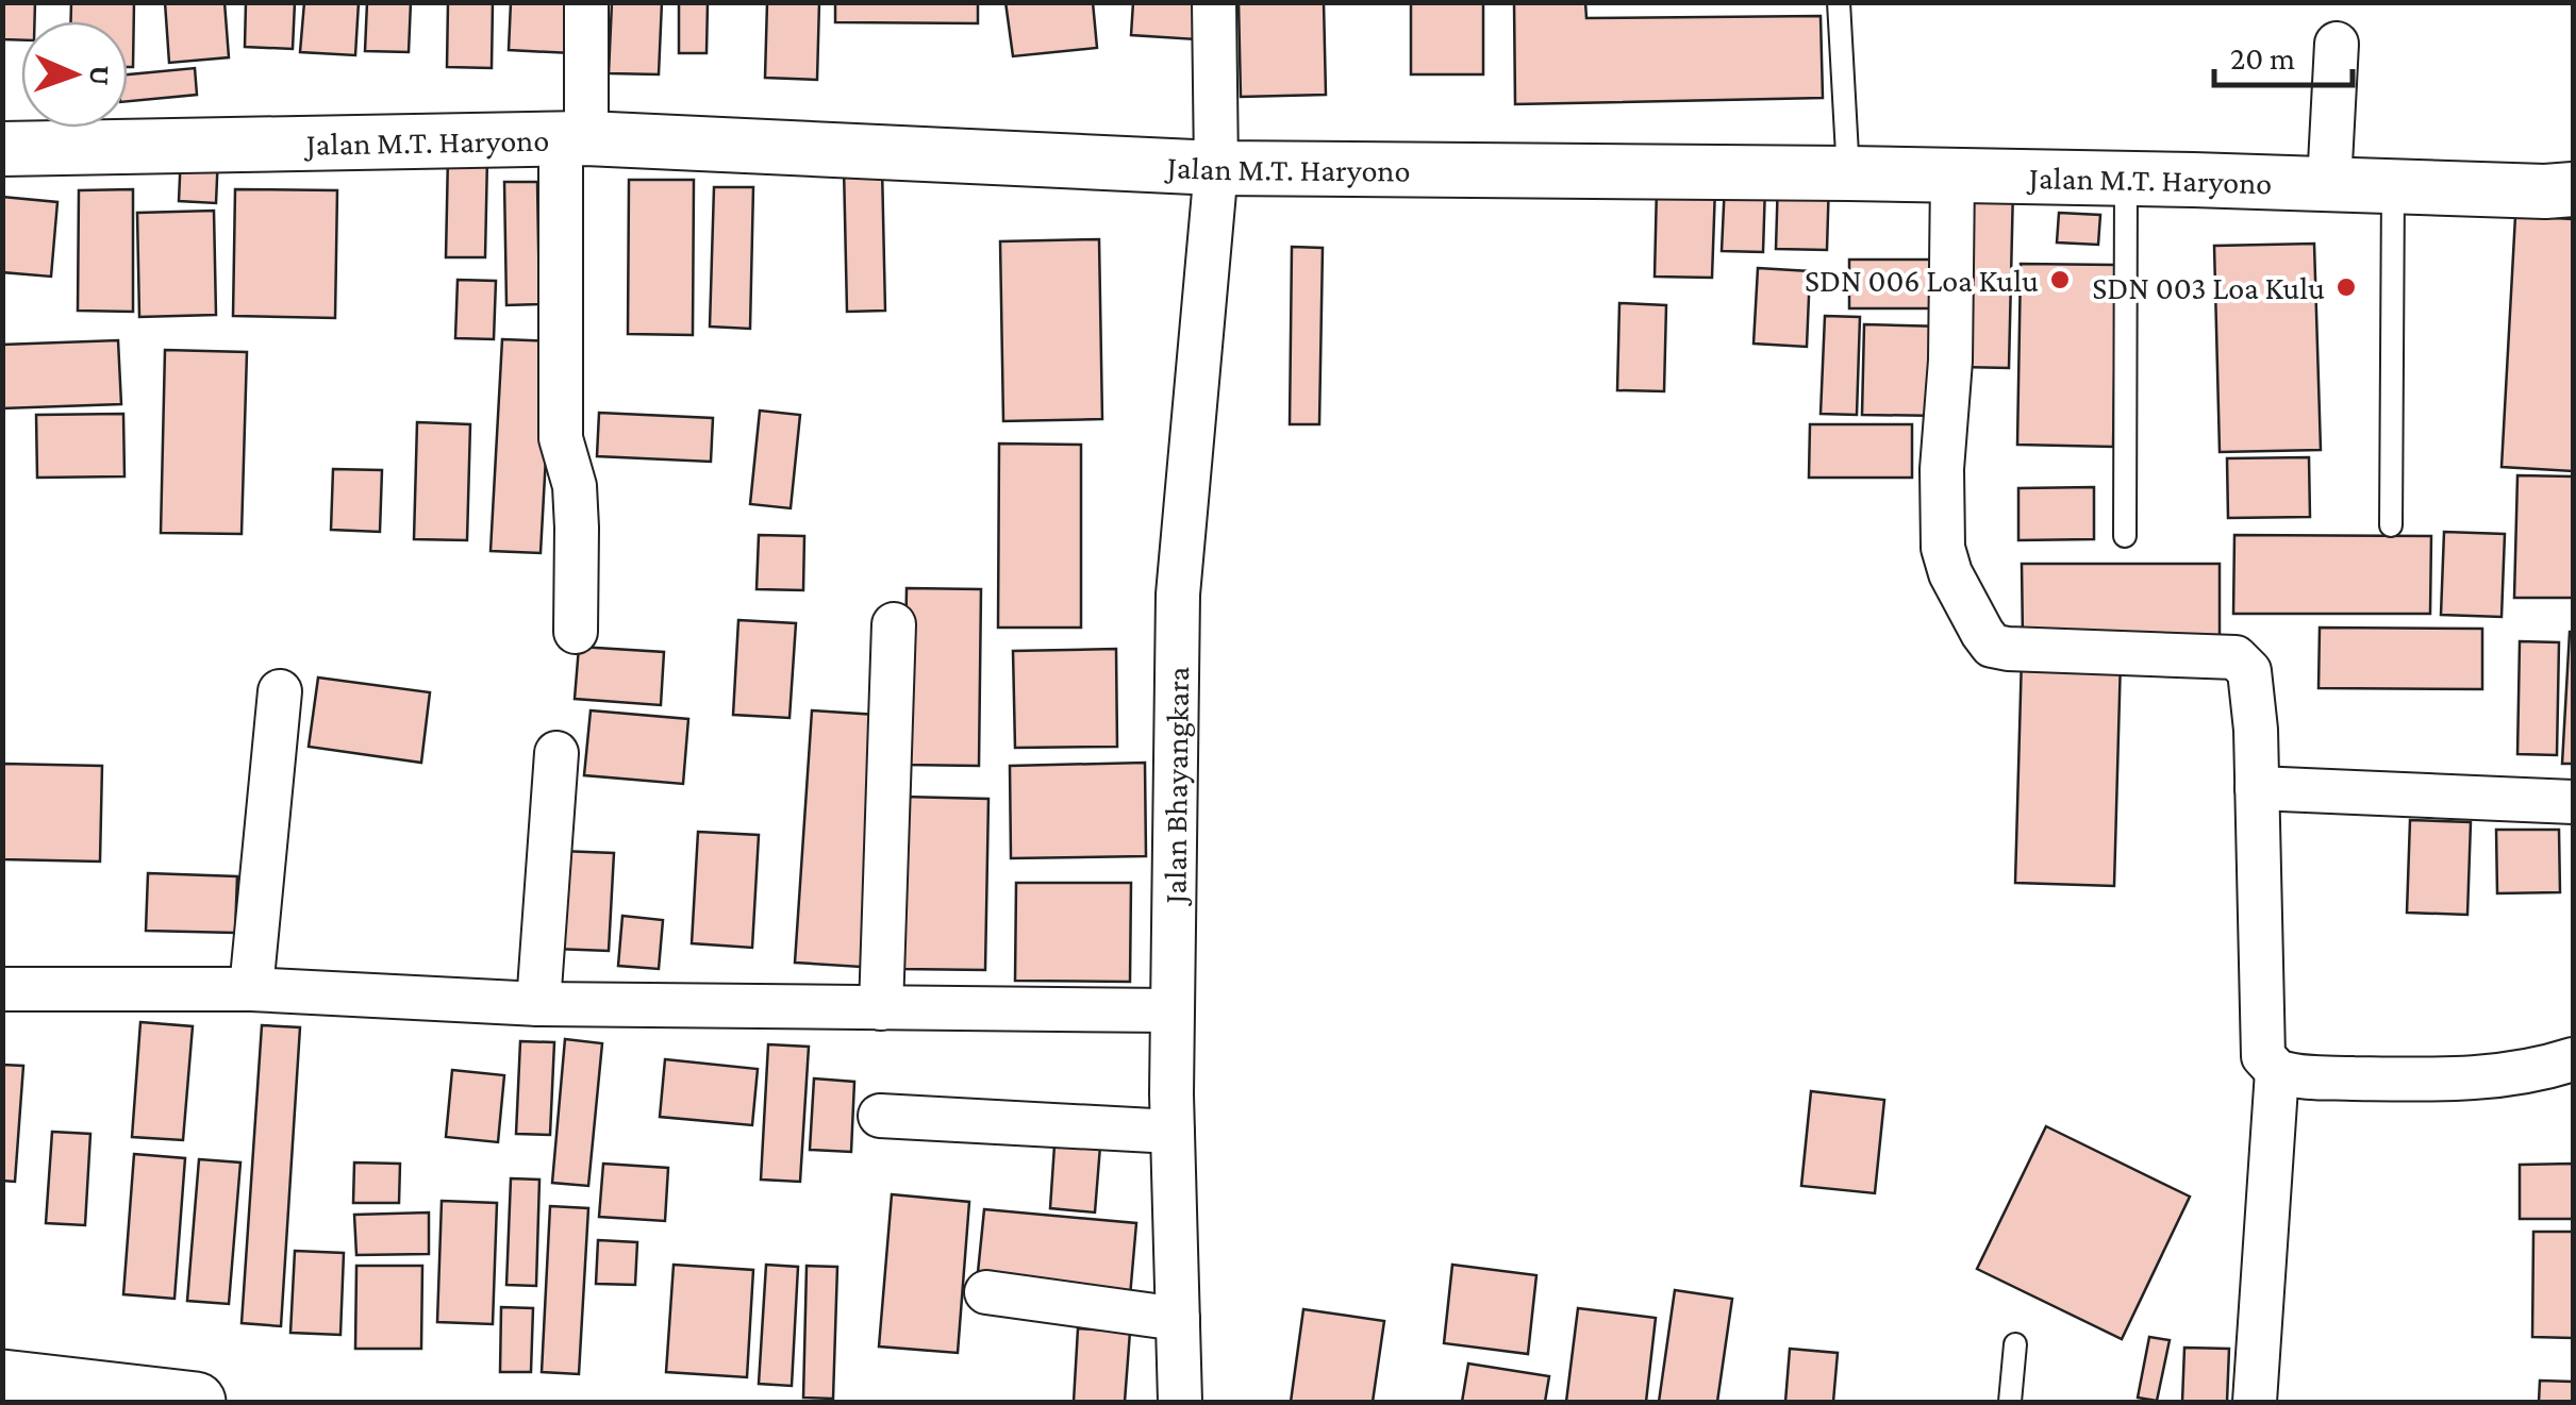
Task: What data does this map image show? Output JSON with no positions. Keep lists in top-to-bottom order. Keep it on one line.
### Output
{"streets":{"street":["Jalan M.T. Haryono","Jalan Bhayangkara"]},"crossings":[["Jalan M.T. Haryono","Jalan Bhayangkara"]],"places":["SDN 006 Loa Kulu","SDN 003 Loa Kulu"],"scale_bar":"20 m","north":"right"}
